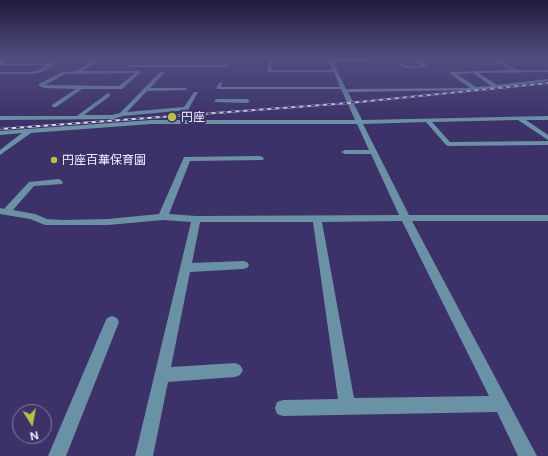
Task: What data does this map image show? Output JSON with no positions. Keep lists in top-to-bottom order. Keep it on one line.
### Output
{"places":["円座","円座百華保育園"],"north":"bottom"}
